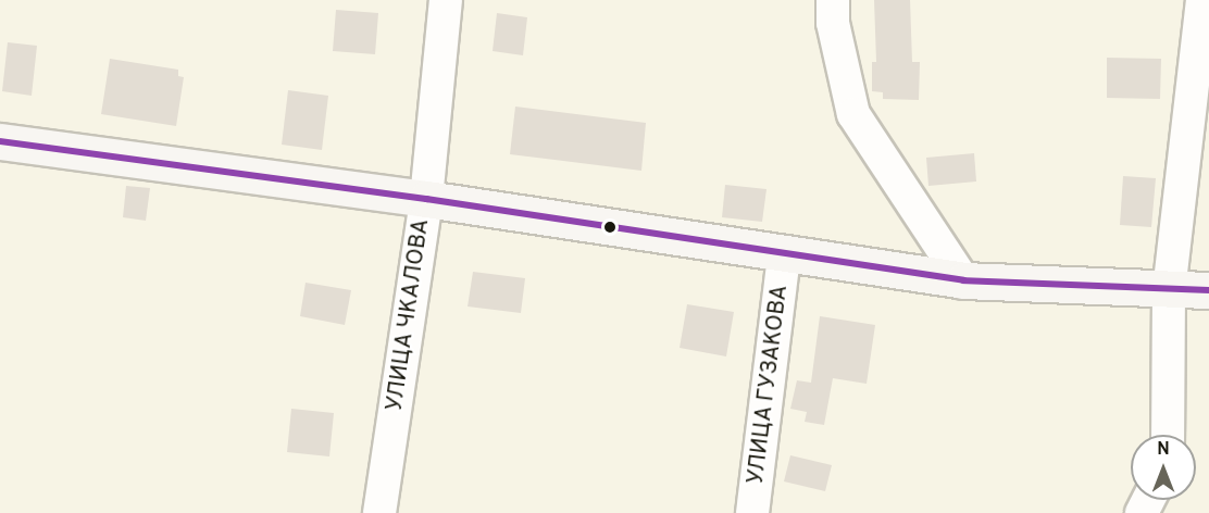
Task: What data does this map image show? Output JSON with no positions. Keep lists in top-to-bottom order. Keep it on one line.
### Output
{"streets":{"street":["УЛИЦА ЧКАЛОВА","УЛИЦА ГУЗАКОВА"]},"north":"top"}
